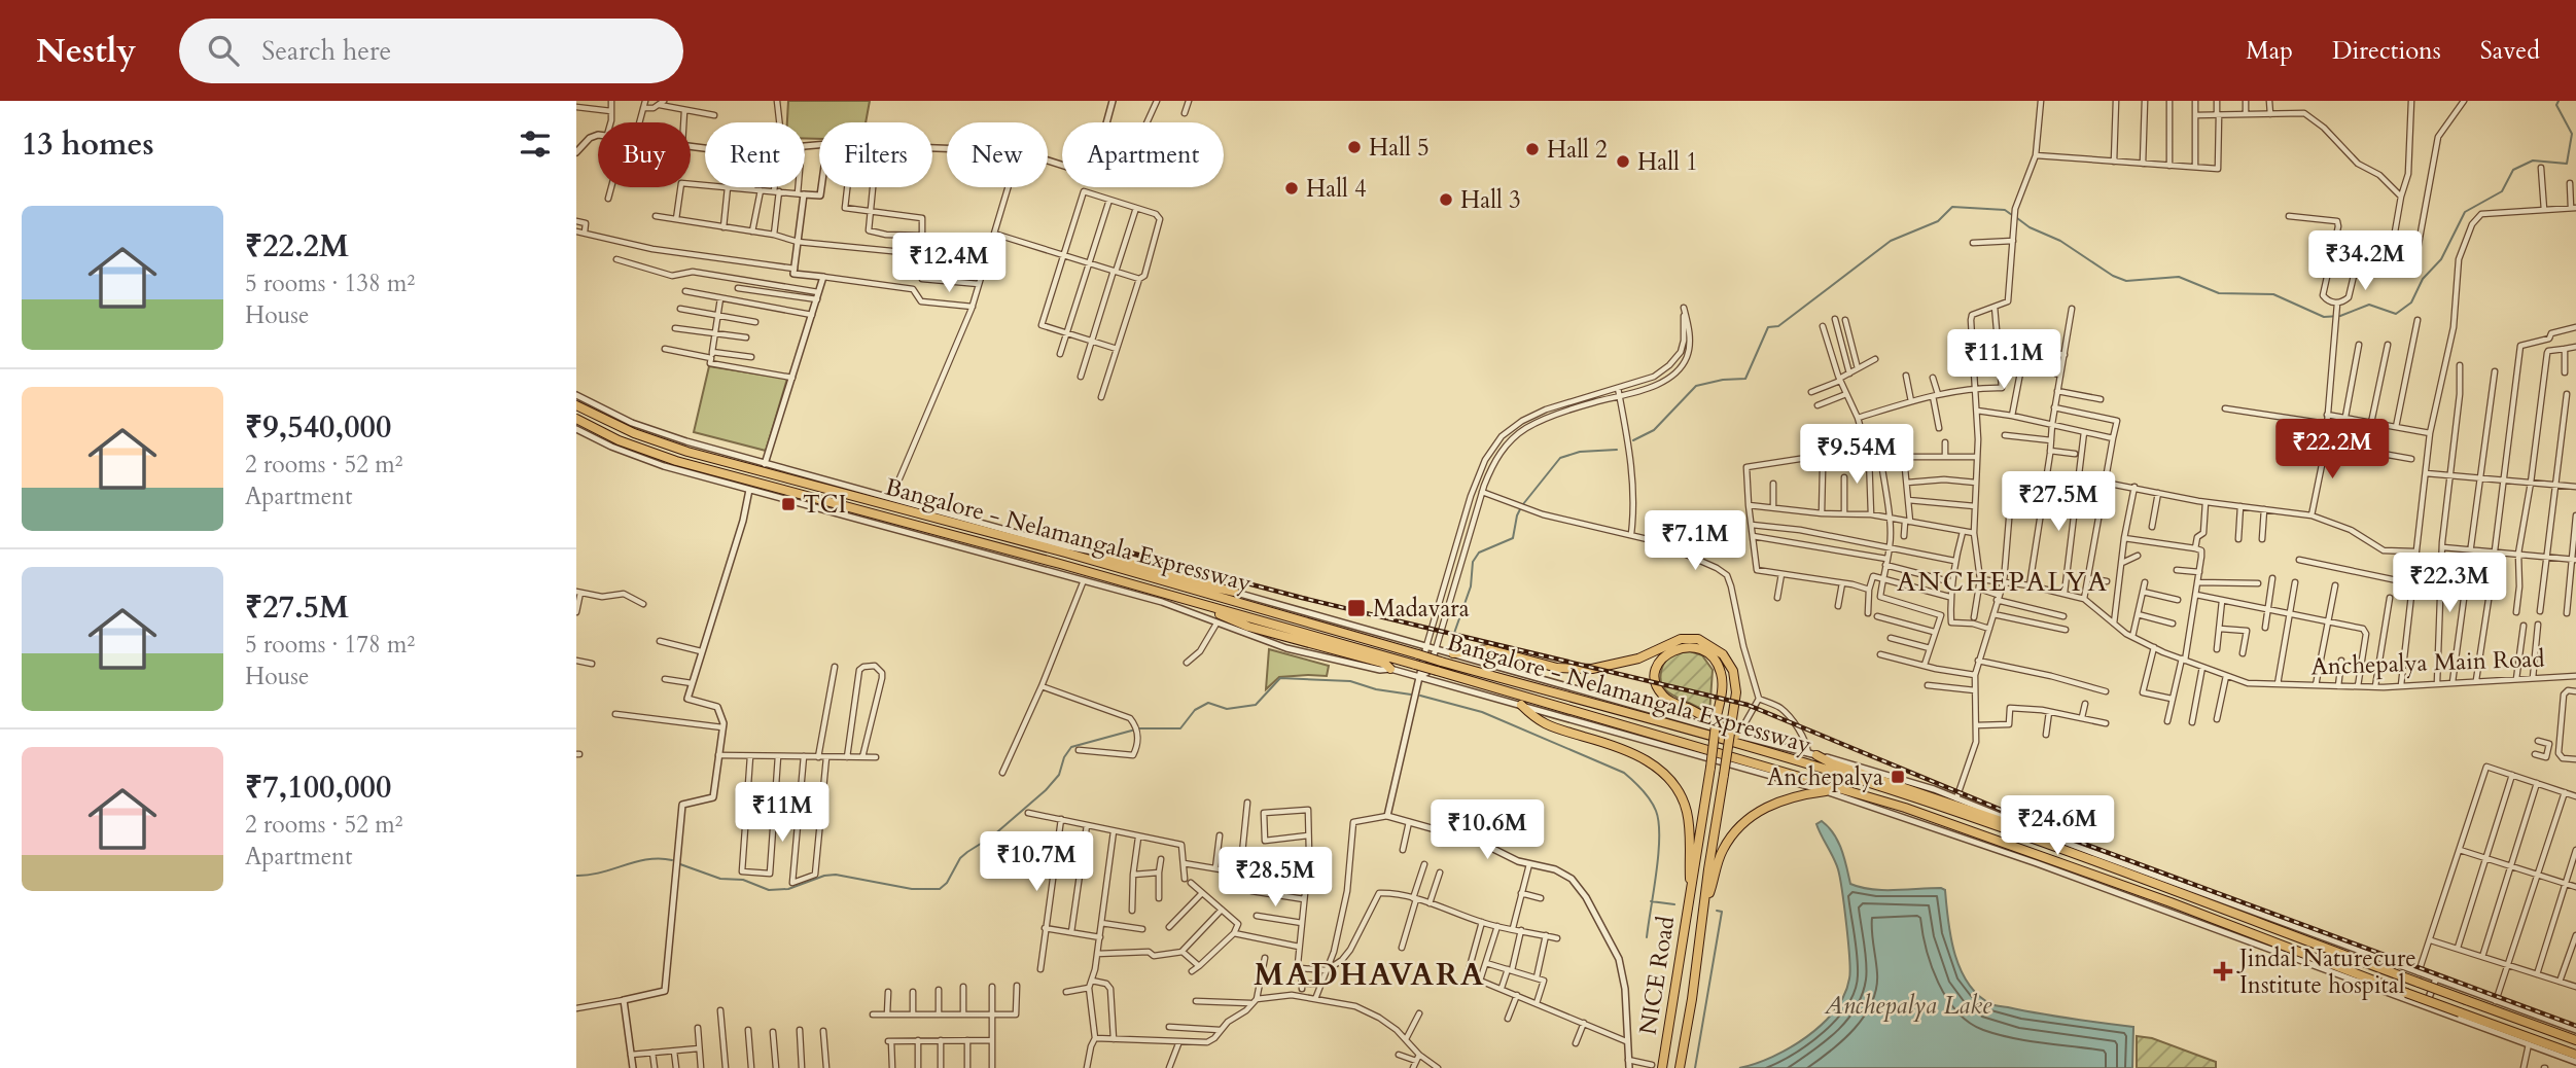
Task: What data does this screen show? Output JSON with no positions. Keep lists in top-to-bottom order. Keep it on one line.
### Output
{"streets":{"highway":["Bangalore - Nelamangala Expressway","NICE Road"],"street":["Anchepalya Main Road"]},"districts":["ANCHEPALYA","MADHAVARA"],"water":["Anchepalya Lake"],"places":{"other":["Hall 5","Hall 2","Hall 1","Hall 4","Hall 3"],"transit":["TCI","Madavara","Anchepalya"],"health":["Jindal Naturecure Institute hospital"]},"page":{"header":"Nestly","search":"Search here","nav":["Map","Directions","Saved"],"heading":"13 homes","chip":["Buy","Rent","Filters","New","Apartment"],"list":[{"name":"₹22.2M","note":"5 rooms · 138 m² · House"},{"name":"₹9,540,000","note":"2 rooms · 52 m² · Apartment"},{"name":"₹27.5M","note":"5 rooms · 178 m² · House"},{"name":"₹7,100,000","note":"2 rooms · 52 m² · Apartment"}],"price":["₹34.2M","₹12.4M","₹11.1M","₹22.2M","₹9.54M","₹27.5M","₹7.1M","₹22.3M","₹11M","₹24.6M","₹10.6M","₹10.7M","₹28.5M"]}}
